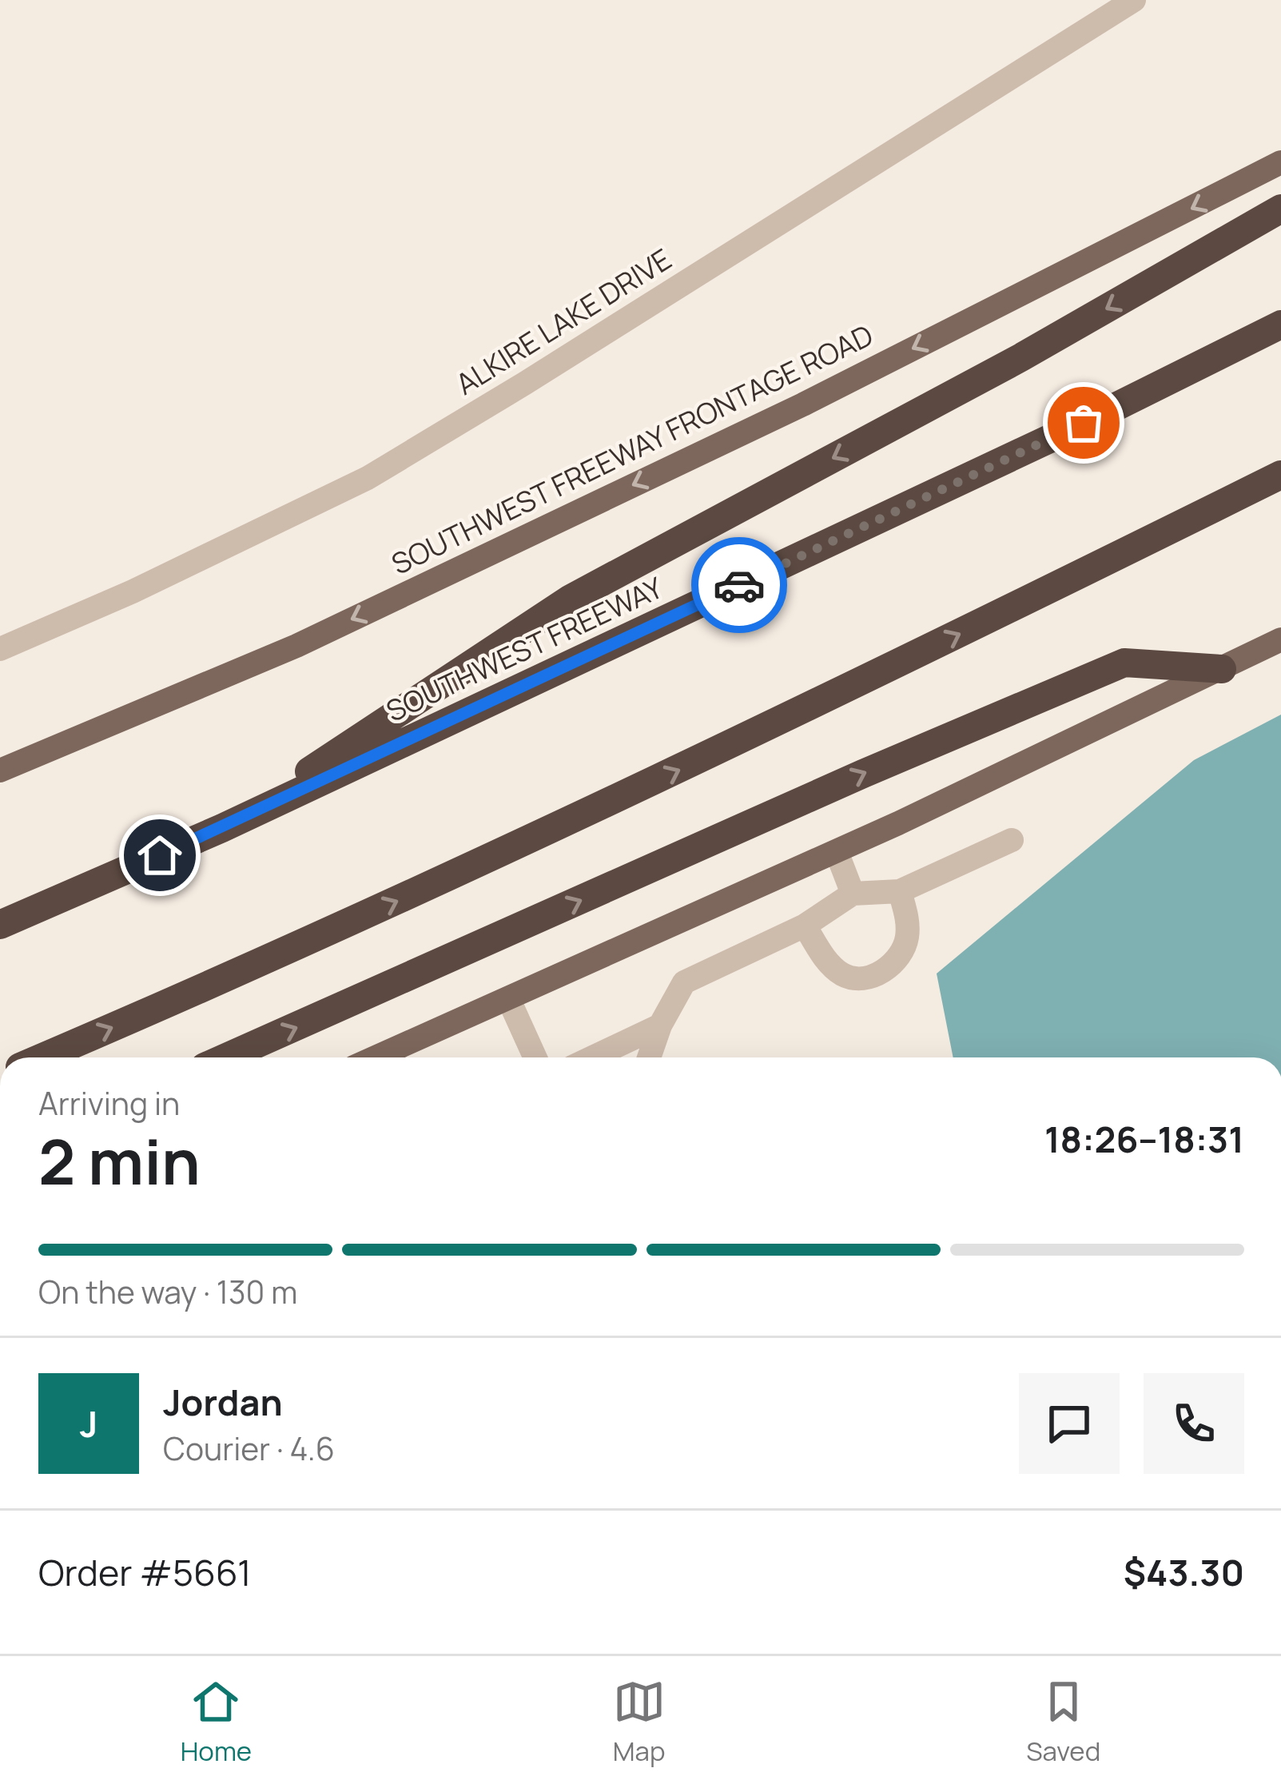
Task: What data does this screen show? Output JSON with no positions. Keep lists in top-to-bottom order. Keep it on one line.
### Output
{"streets":{"highway":["SOUTHWEST FREEWAY"],"main road":["SOUTHWEST FREEWAY FRONTAGE ROAD"],"street":["ALKIRE LAKE DRIVE"]},"one_way":["SOUTHWEST FREEWAY FRONTAGE ROAD"],"page":{"heading":["2 min","Arriving in","18:26–18:31"],"panel":["Jordan","Courier · 4.6","Order #5661","$43.30"],"bar":"On the way · 130 m","round":"J","tabs":["Home","Map","Saved"]}}
